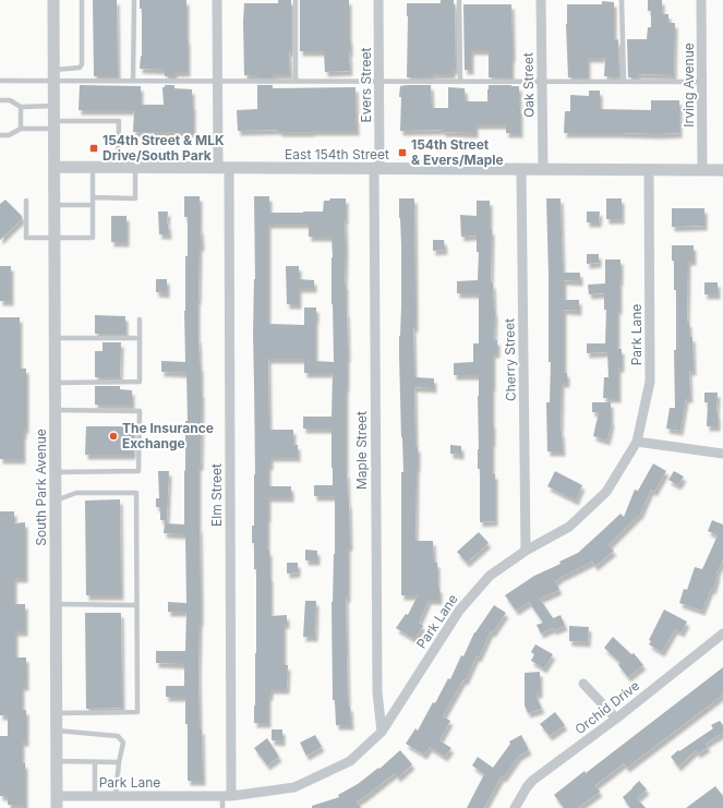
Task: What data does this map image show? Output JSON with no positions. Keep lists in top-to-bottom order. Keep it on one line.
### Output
{"streets":{"street":["Evers Street","Oak Street","Irving Avenue","East 154th Street","Park Lane","Cherry Street","Maple Street","South Park Avenue","Elm Street","Orchid Drive"]},"crossings":[["Evers Street","East 154th Street"],["Evers Street","Maple Street"],["Oak Street","East 154th Street"],["Irving Avenue","East 154th Street"],["East 154th Street","Park Lane"],["East 154th Street","Cherry Street"],["East 154th Street","Maple Street"],["East 154th Street","South Park Avenue"],["East 154th Street","Elm Street"],["Park Lane","Cherry Street"],["Park Lane","Maple Street"],["Park Lane","South Park Avenue"],["Park Lane","Elm Street"]],"places":{"transit":["154th Street & MLK Drive/South Park","154th Street & Evers/Maple"],"other":["The Insurance Exchange"]}}
